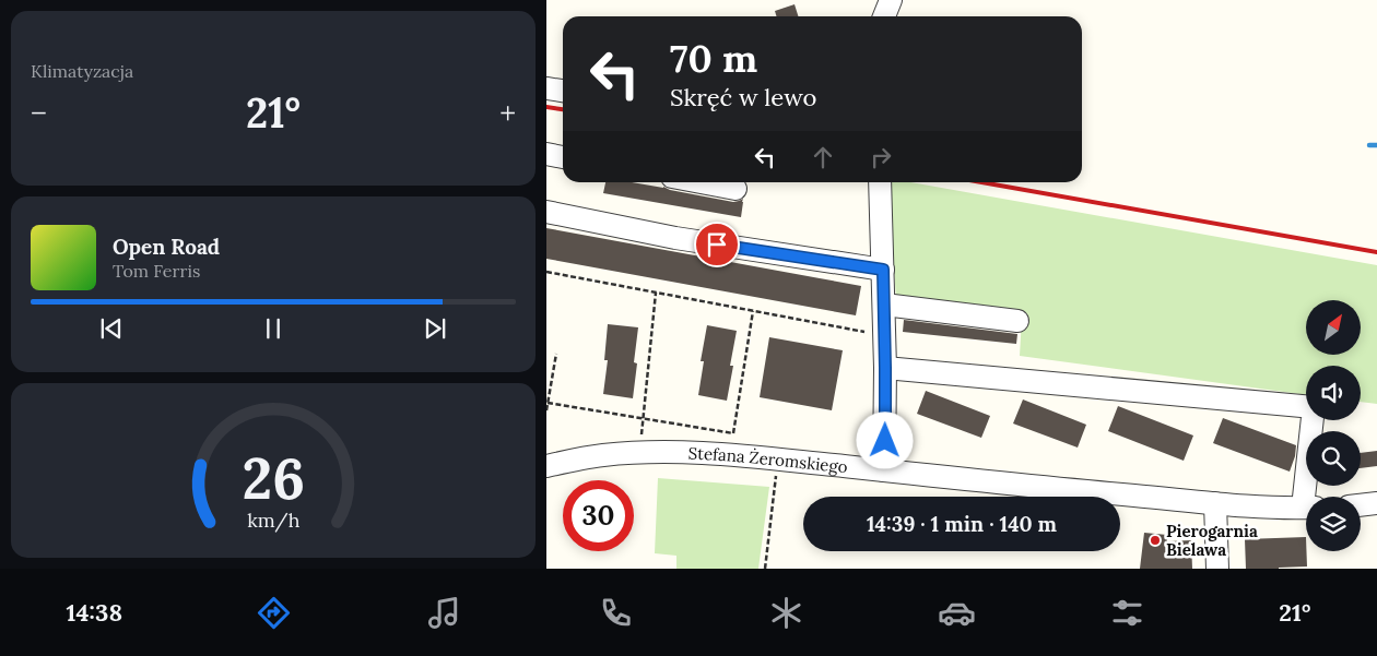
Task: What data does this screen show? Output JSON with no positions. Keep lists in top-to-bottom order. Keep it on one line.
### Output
{"streets":{"street":["Stefana Żeromskiego"]},"places":["Pierogarnia Bielawa"],"north":"top right","page":{"tile":"Klimatyzacja","turn":["70 m","Skręć w lewo"],"heat":["−","21°","+"],"song":["Open Road","Tom Ferris"],"limit":"30","trip":"14:39 · 1 min · 140 m","tabs":["14:38","21°"],"gauge":["26","km/h"]}}
